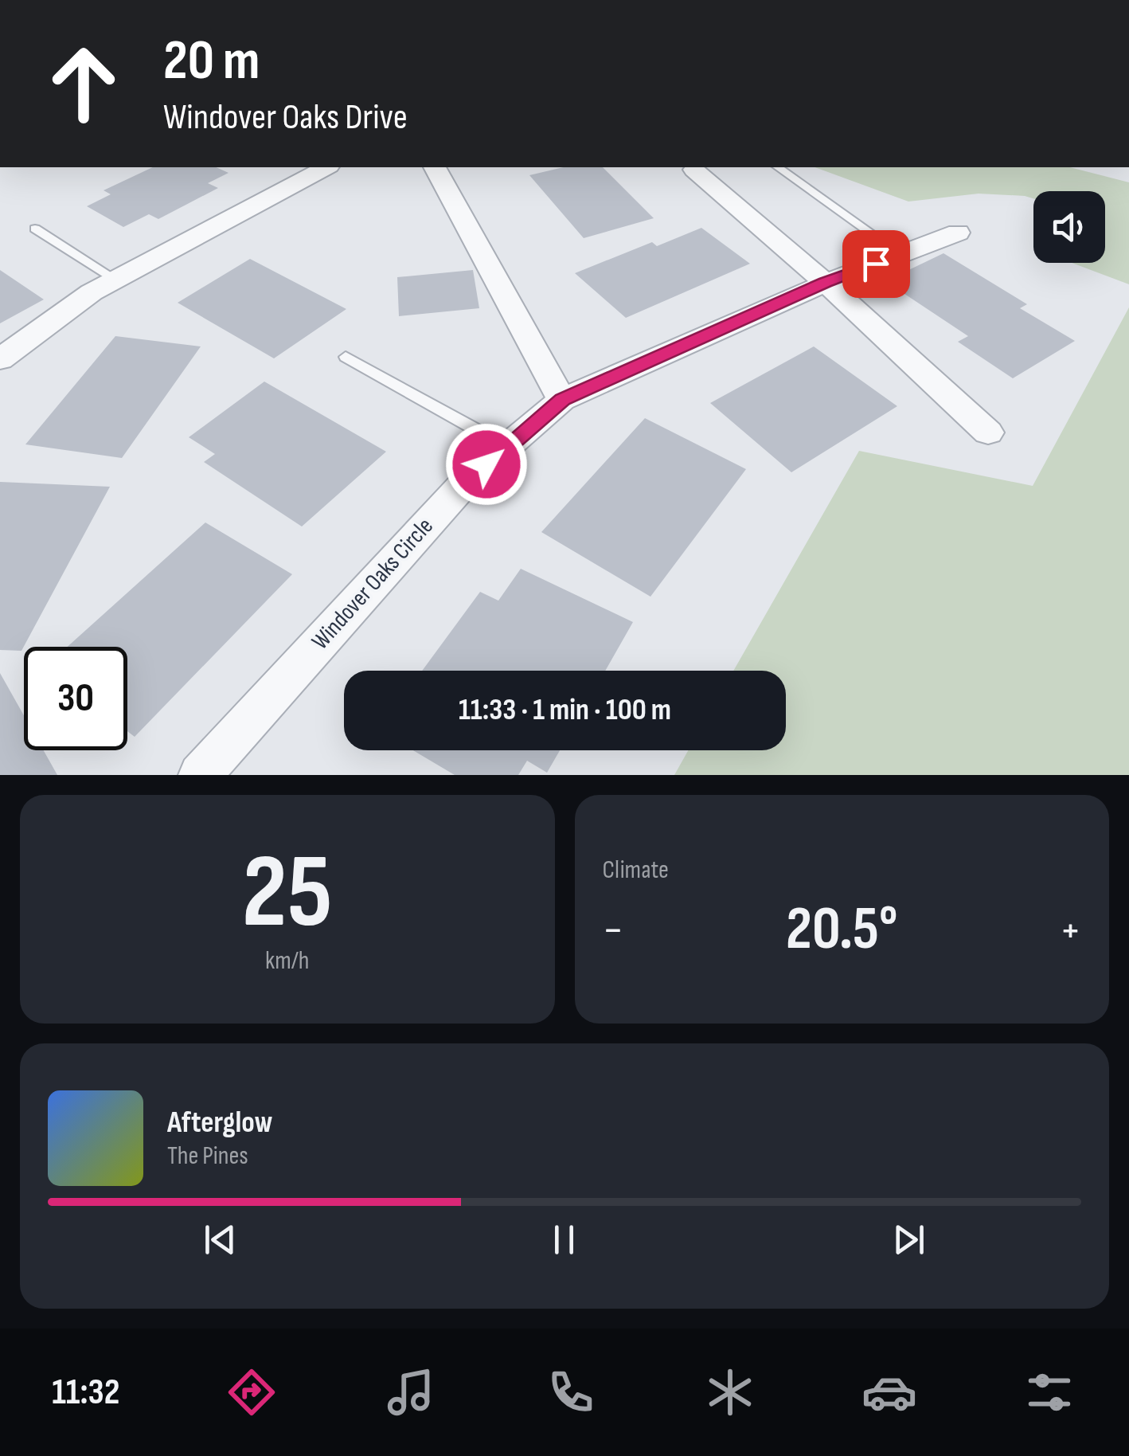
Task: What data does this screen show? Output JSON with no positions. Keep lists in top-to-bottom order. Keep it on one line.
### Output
{"streets":{"street":["Windover Oaks Circle"]},"page":{"turn":["20 m","Windover Oaks Drive"],"limit":"30","trip":"11:33 · 1 min · 100 m","tile":[["25","km/h"],"Climate"],"heat":["−","20.5°","+"],"song":["Afterglow","The Pines"],"tabs":"11:32"}}
